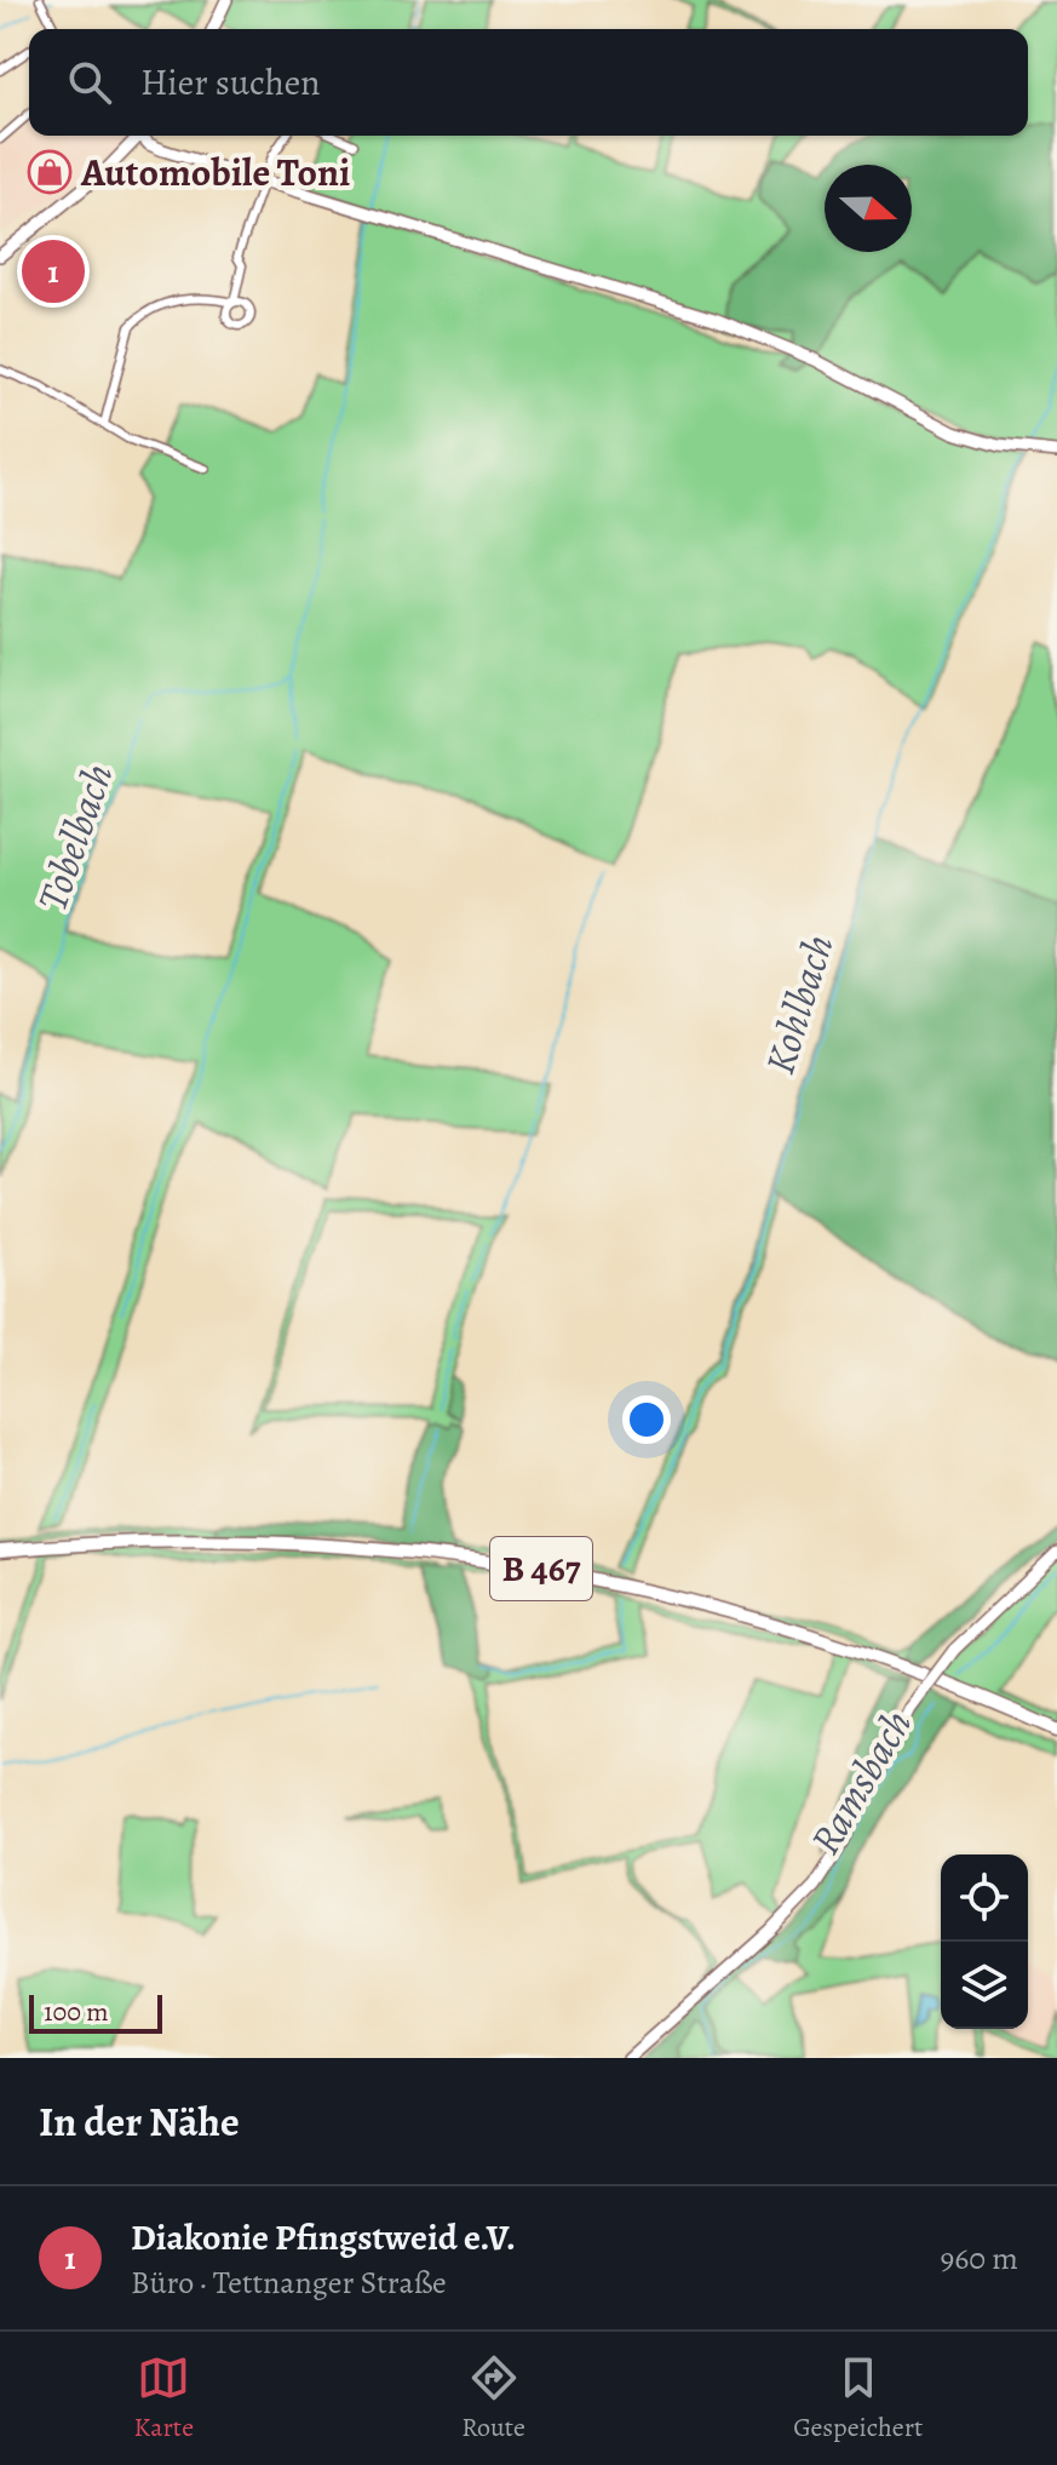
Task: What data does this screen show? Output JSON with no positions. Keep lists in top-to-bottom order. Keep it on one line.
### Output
{"streets":{"main road":["B 467"]},"water":["Tobelbach","Kohlbach","Ramsbach"],"places":{"shop":["Automobile Toni"]},"scale_bar":"100 m","north":"right","page":{"search":"Hier suchen","pins":"1","scale":"100 m","heading":"In der Nähe","list":[{"mark":"1","name":"Diakonie Pfingstweid e.V.","note":"Büro · Tettnanger Straße","value":"960 m"}],"nav":["Karte","Route","Gespeichert"]}}
